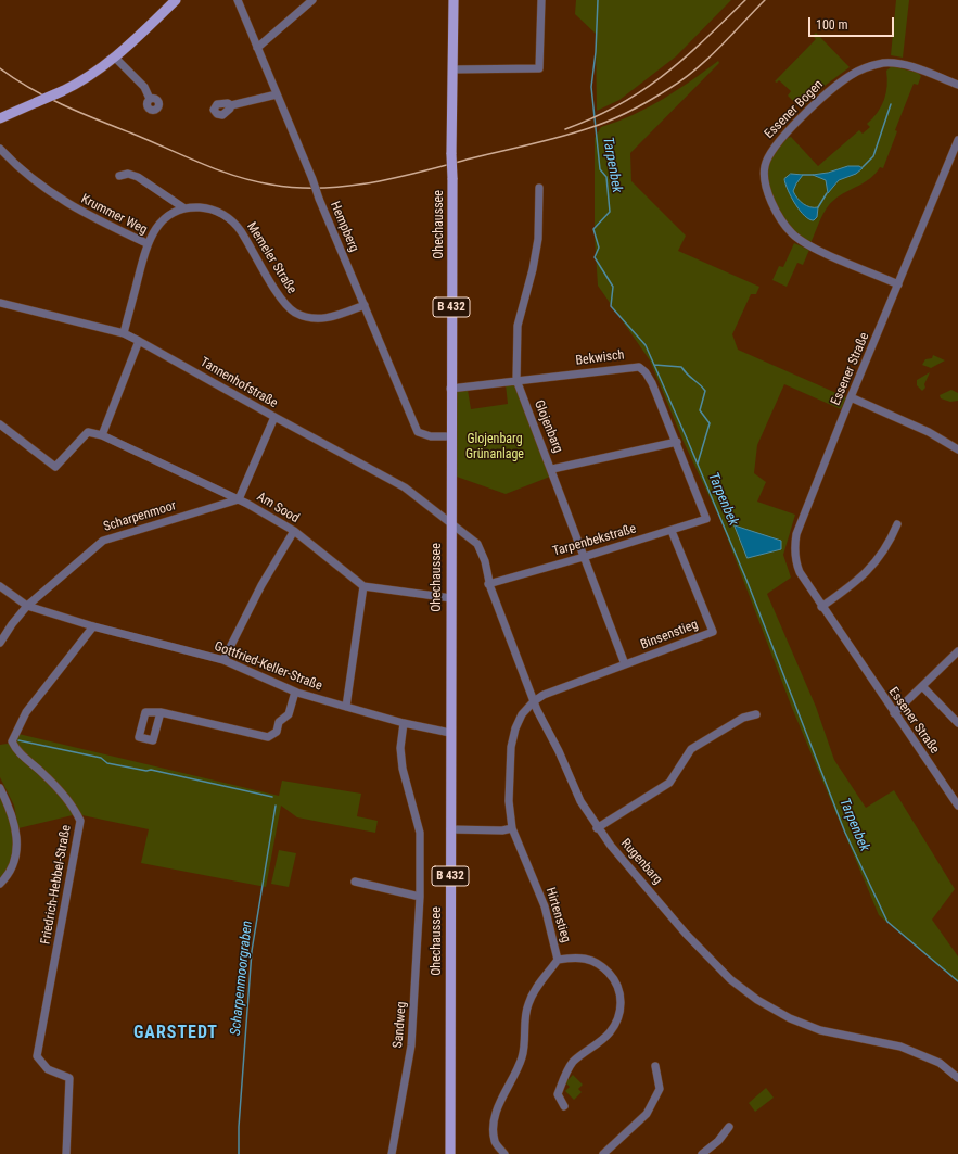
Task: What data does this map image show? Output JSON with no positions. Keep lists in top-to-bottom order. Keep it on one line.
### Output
{"streets":{"main road":["Ohechaussee","B 432"],"street":["Essener Bogen","Krummer Weg","Hempberg","Memeler Straße","Bekwisch","Essener Straße","Tannenhofstraße","Glojenbarg","Am Sood","Scharpenmoor","Tarpenbekstraße","Binsenstieg","Gottfried-Keller-Straße","Rugenbarg","Friedrich-Hebbel-Straße","Hirtenstieg","Sandweg"]},"crossings":[["Essener Bogen","Essener Straße"],["Krummer Weg","Memeler Straße"],["Krummer Weg","Tannenhofstraße"],["Ohechaussee","Hempberg"],["Ohechaussee","Bekwisch"],["Ohechaussee","Tannenhofstraße"],["Ohechaussee","Gottfried-Keller-Straße"],["Ohechaussee","Rugenbarg"],["Hempberg","Memeler Straße"],["Bekwisch","Glojenbarg"],["Bekwisch","Tarpenbekstraße"],["Tannenhofstraße","Rugenbarg"],["Glojenbarg","Tarpenbekstraße"],["Glojenbarg","Binsenstieg"],["Am Sood","Scharpenmoor"],["Scharpenmoor","Gottfried-Keller-Straße"],["Tarpenbekstraße","Binsenstieg"],["Tarpenbekstraße","Rugenbarg"],["Binsenstieg","Rugenbarg"],["Binsenstieg","Hirtenstieg"],["Gottfried-Keller-Straße","Friedrich-Hebbel-Straße"],["Gottfried-Keller-Straße","Sandweg"],["Rugenbarg","Hirtenstieg"]],"districts":["GARSTEDT"],"water":["Tarpenbek","Scharpenmoorgraben"],"parks":["Glojenbarg Grünanlage"],"scale_bar":"100 m"}
